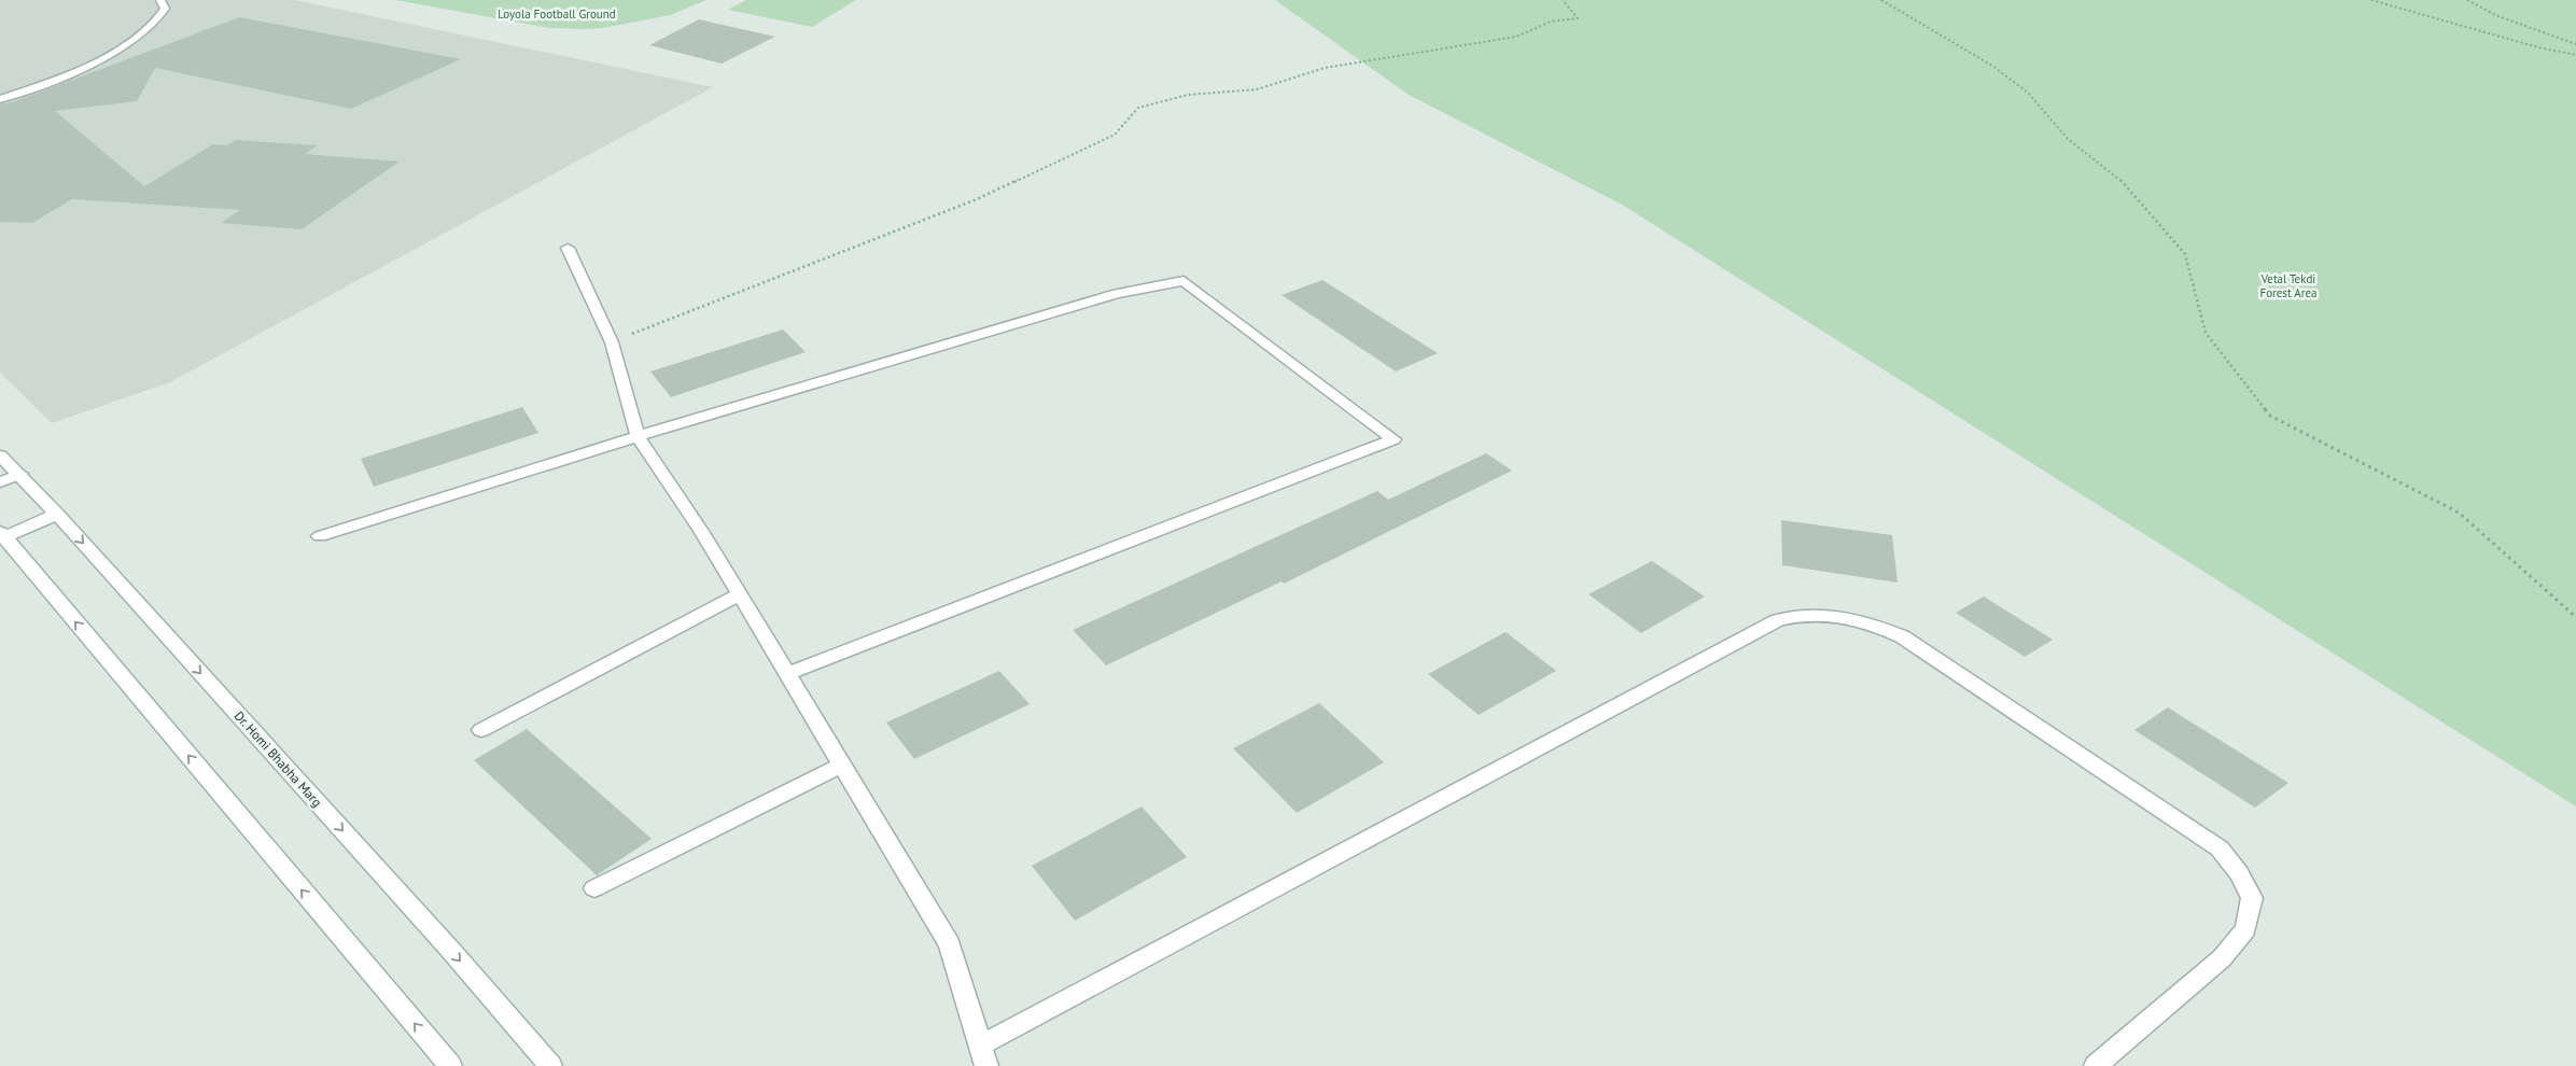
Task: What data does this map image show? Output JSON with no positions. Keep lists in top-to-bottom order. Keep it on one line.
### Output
{"streets":{"main road":["Dr. Homi Bhabha Marg"]},"parks":["Loyola Football Ground","Vetal Tekdi Forest Area"]}
